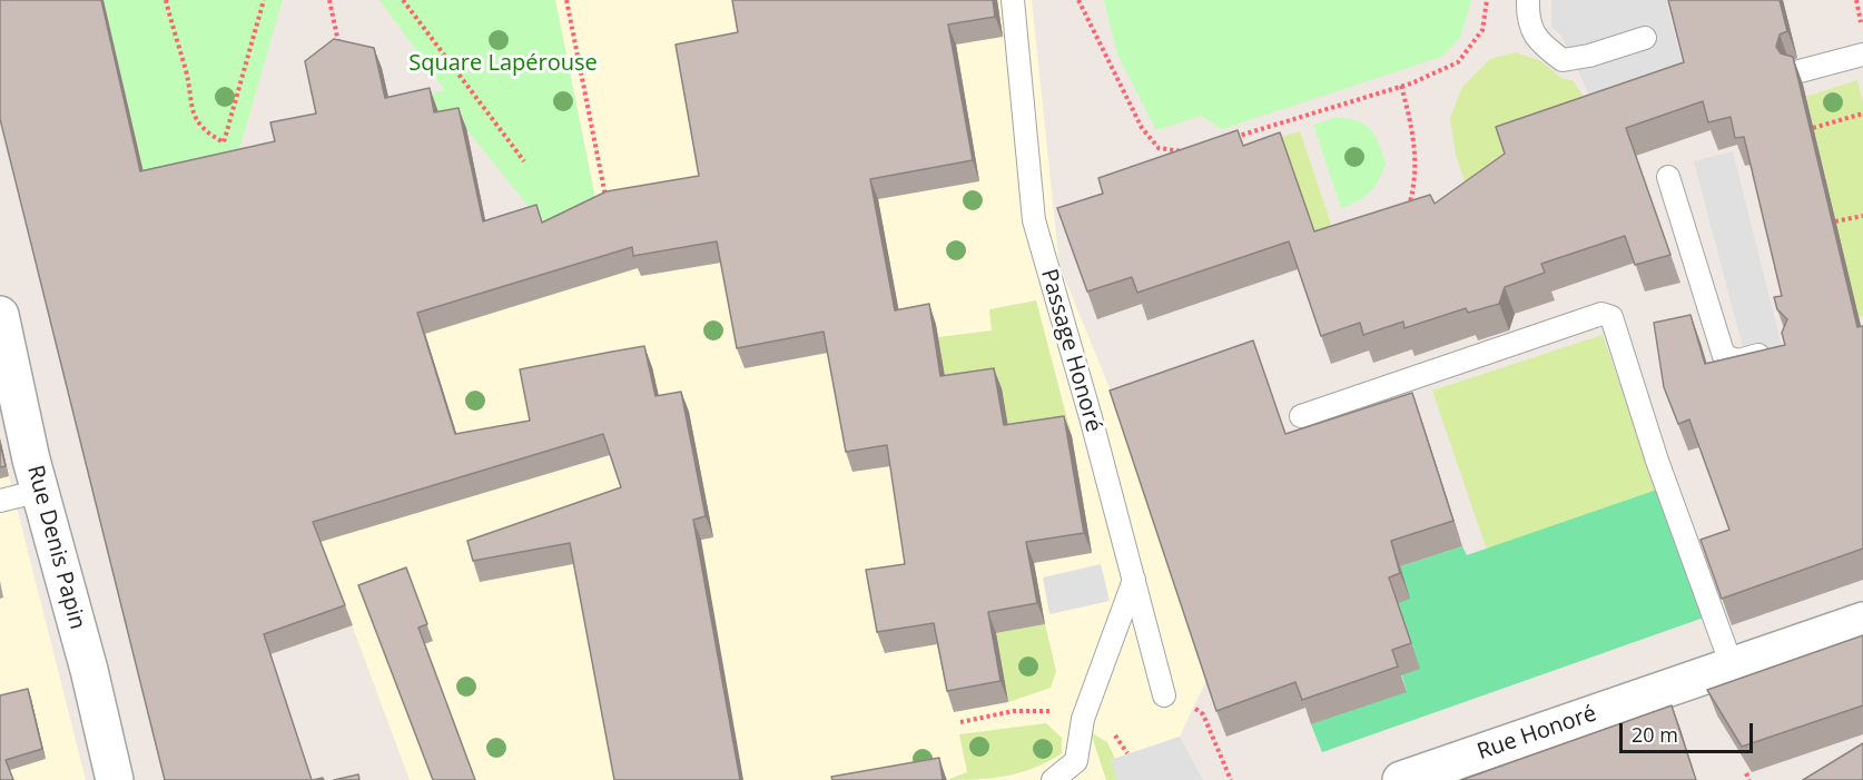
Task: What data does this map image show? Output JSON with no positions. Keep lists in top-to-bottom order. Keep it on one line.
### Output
{"streets":{"street":["Rue Denis Papin","Rue Honoré"],"lane":["Passage Honoré"]},"parks":["Square Lapérouse"],"scale_bar":"20 m"}
